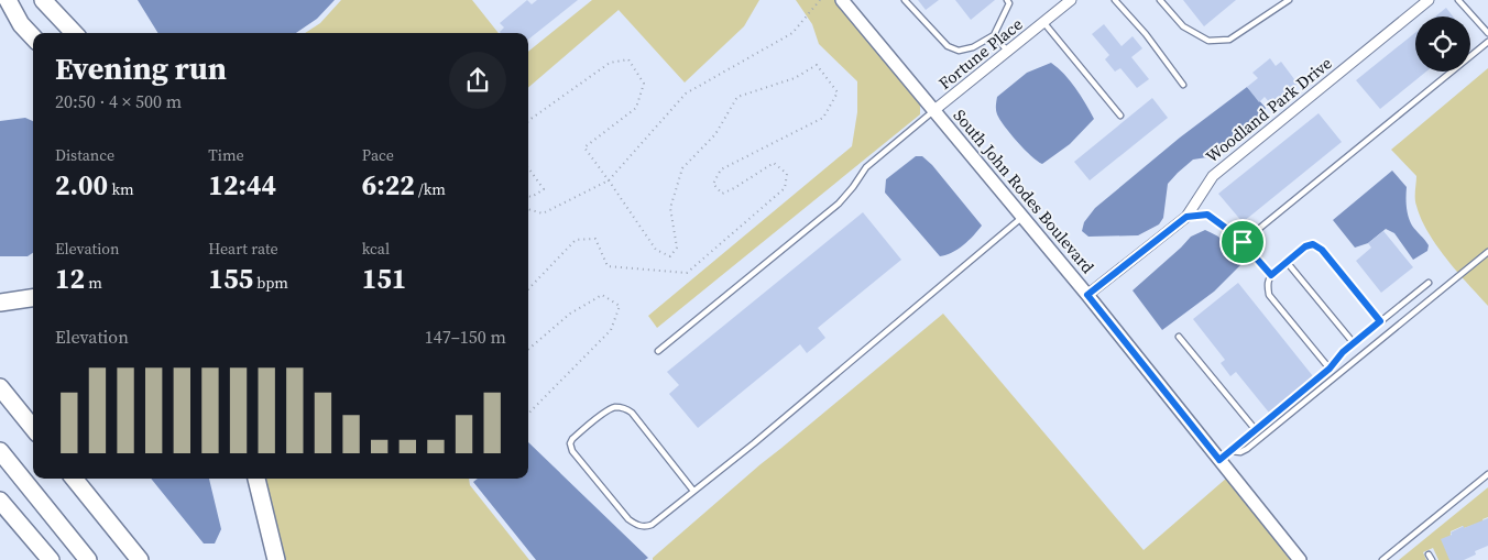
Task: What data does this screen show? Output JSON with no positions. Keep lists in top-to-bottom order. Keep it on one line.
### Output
{"streets":{"main road":["South John Rodes Boulevard"],"street":["Fortune Place","Woodland Park Drive"]},"crossings":[["Fortune Place","South John Rodes Boulevard"],["Woodland Park Drive","South John Rodes Boulevard"]],"page":{"heading":["Evening run","20:50 · 4 × 500 m"],"stats":[["Distance","2.00 km"],["Time","12:44"],["Pace","6:22 /km"],["Elevation","12 m"],["Heart rate","155 bpm"],["kcal","151"]],"chart":["Elevation","147–150 m"]}}
